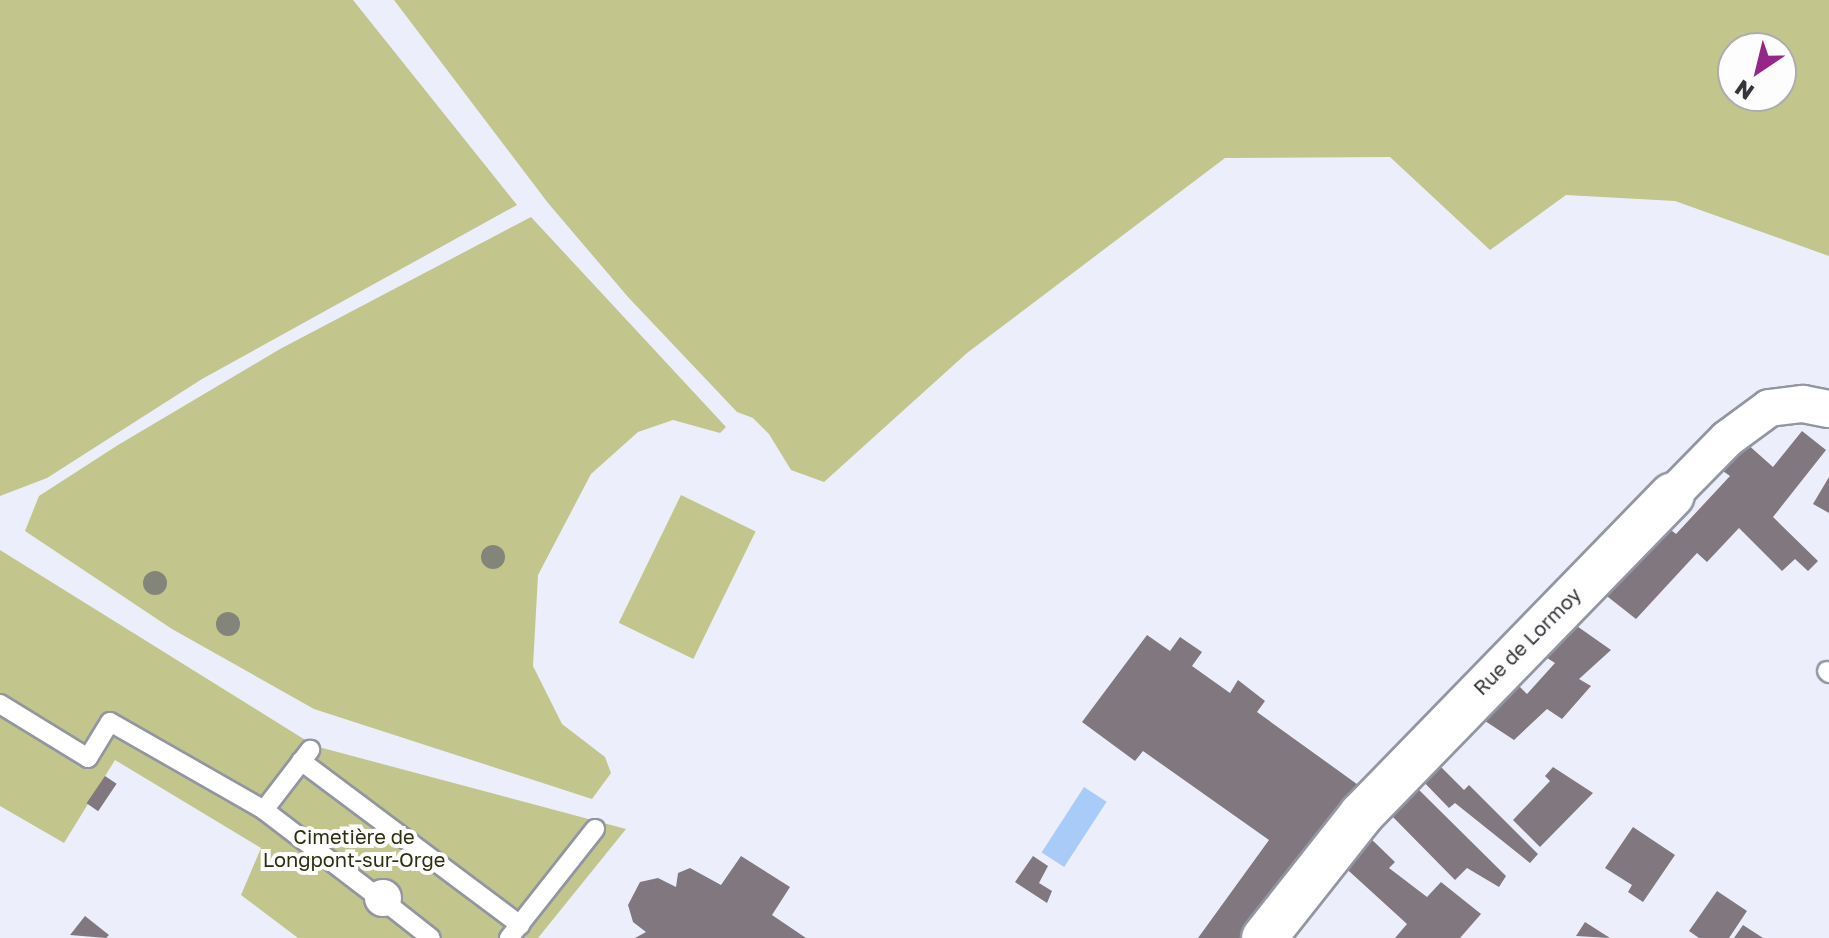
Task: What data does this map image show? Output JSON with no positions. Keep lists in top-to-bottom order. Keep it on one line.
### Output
{"streets":{"street":["Rue de Lormoy"]},"parks":["Cimetière de Longpont-sur-Orge"],"north":"bottom left"}
